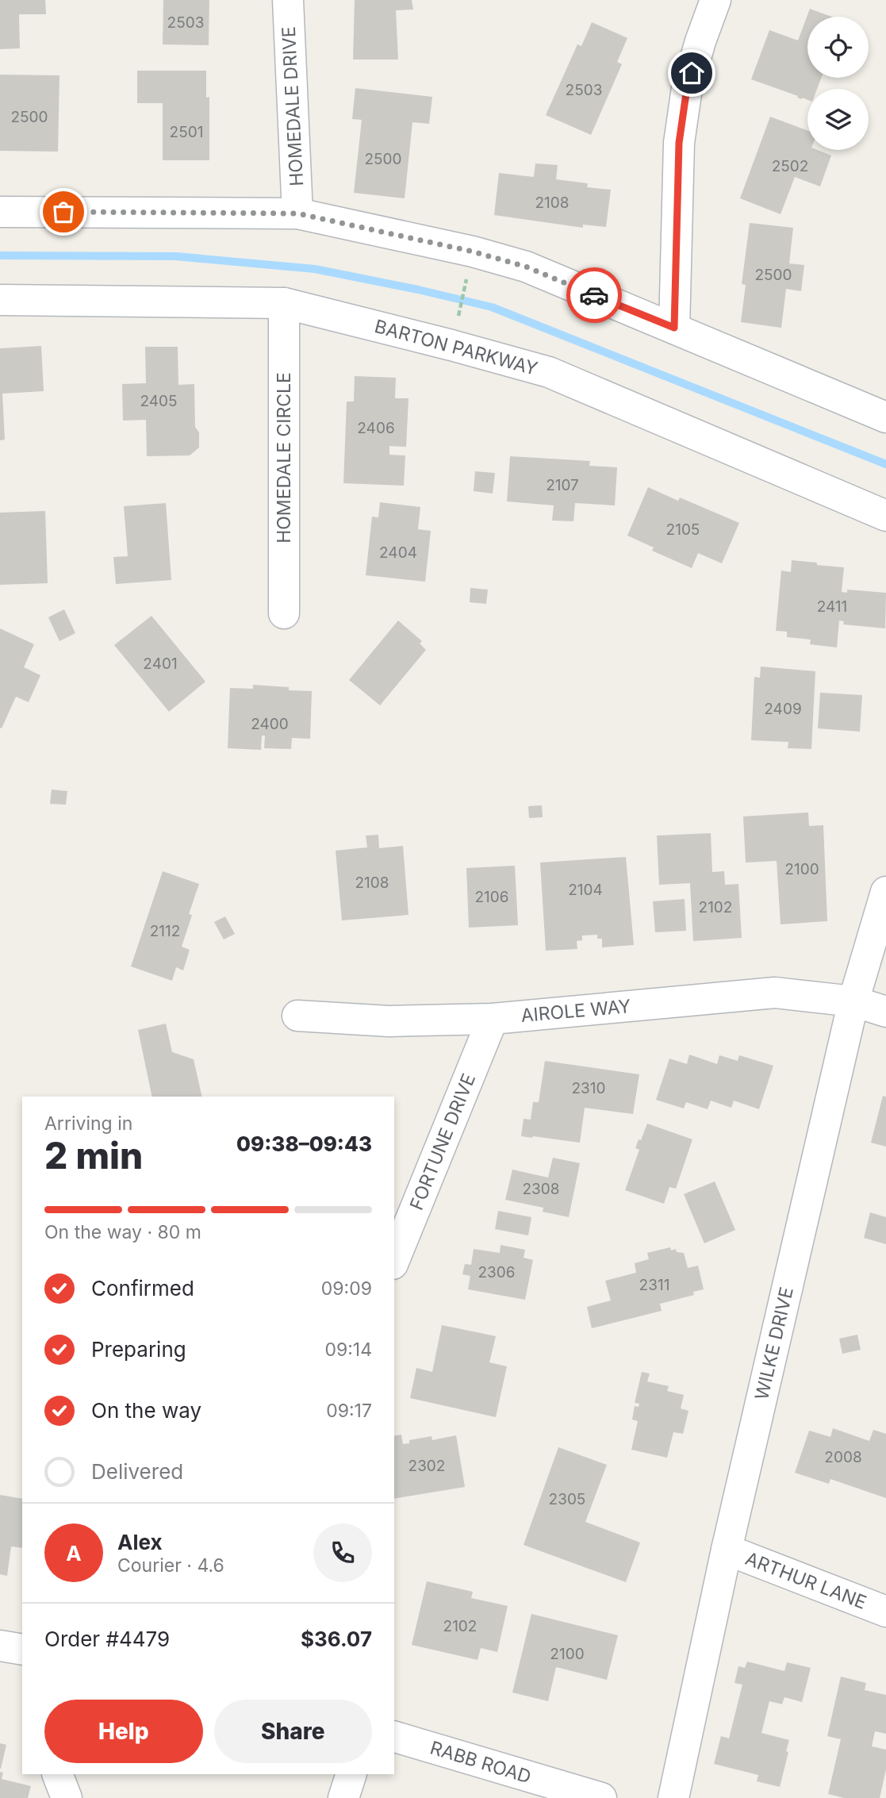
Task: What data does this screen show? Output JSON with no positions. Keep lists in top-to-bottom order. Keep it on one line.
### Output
{"streets":{"street":["HOMEDALE DRIVE","BARTON PARKWAY","HOMEDALE CIRCLE","AIROLE WAY","FORTUNE DRIVE","WILKE DRIVE","ARTHUR LANE","RABB ROAD"]},"crossings":[["BARTON PARKWAY","HOMEDALE CIRCLE"],["AIROLE WAY","FORTUNE DRIVE"],["AIROLE WAY","WILKE DRIVE"],["WILKE DRIVE","ARTHUR LANE"]],"house_numbers":["2503","2503","2500","2501","2500","2502","2108","2500","2405","2406","2107","2105","2404","2411","2401","2409","2400","2100","2108","2104","2106","2102","2112","2310","2308","2306","2311","2008","2302","2305","2102","2100"],"page":{"heading":["2 min","Arriving in","09:38–09:43"],"panel":["Alex","Courier · 4.6","Order #4479","$36.07"],"bar":"On the way · 80 m","list":[["Confirmed","09:09"],["Preparing","09:14"],["On the way","09:17"],"Delivered"],"round":"A","buttons":["Help","Share"]}}
